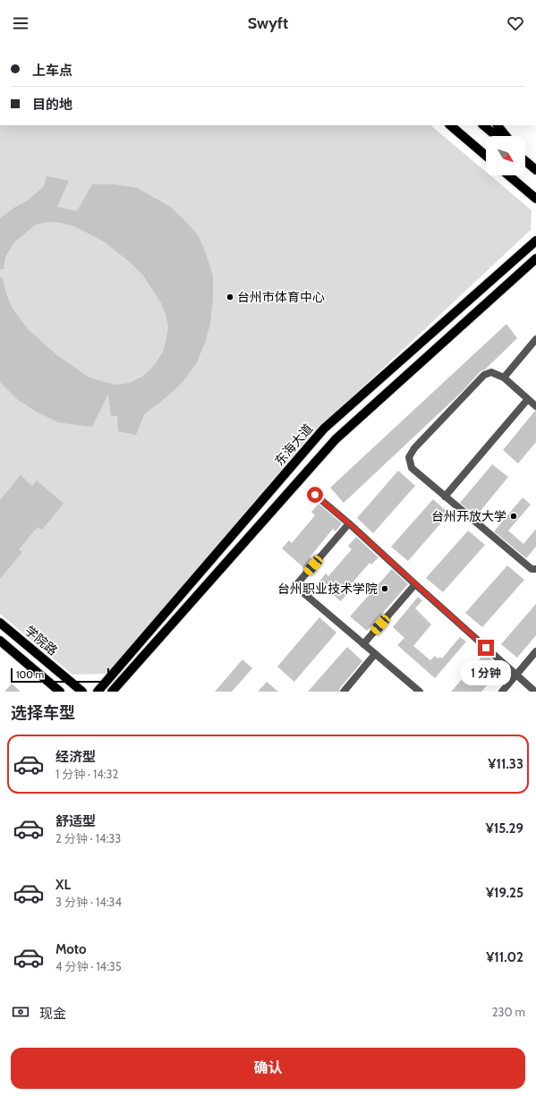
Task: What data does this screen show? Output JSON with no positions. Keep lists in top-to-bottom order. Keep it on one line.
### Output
{"streets":{"main road":["东海大道","学院路"]},"places":["台州市体育中心","台州开放大学","台州职业技术学院"],"scale_bar":"100 m","north":"bottom right","page":{"header":"Swyft","banner":["上车点","目的地"],"bubble":"1 分钟","scale":"100 m","heading":"选择车型","list":[{"name":"经济型","note":"1 分钟 · 14:32","value":"¥11.33"},{"name":"舒适型","note":"2 分钟 · 14:33","value":"¥15.29"},{"name":"XL","note":"3 分钟 · 14:34","value":"¥19.25"},{"name":"Moto","note":"4 分钟 · 14:35","value":"¥11.02"}],"pay":["现金","230 m"],"buttons":"确认"}}
